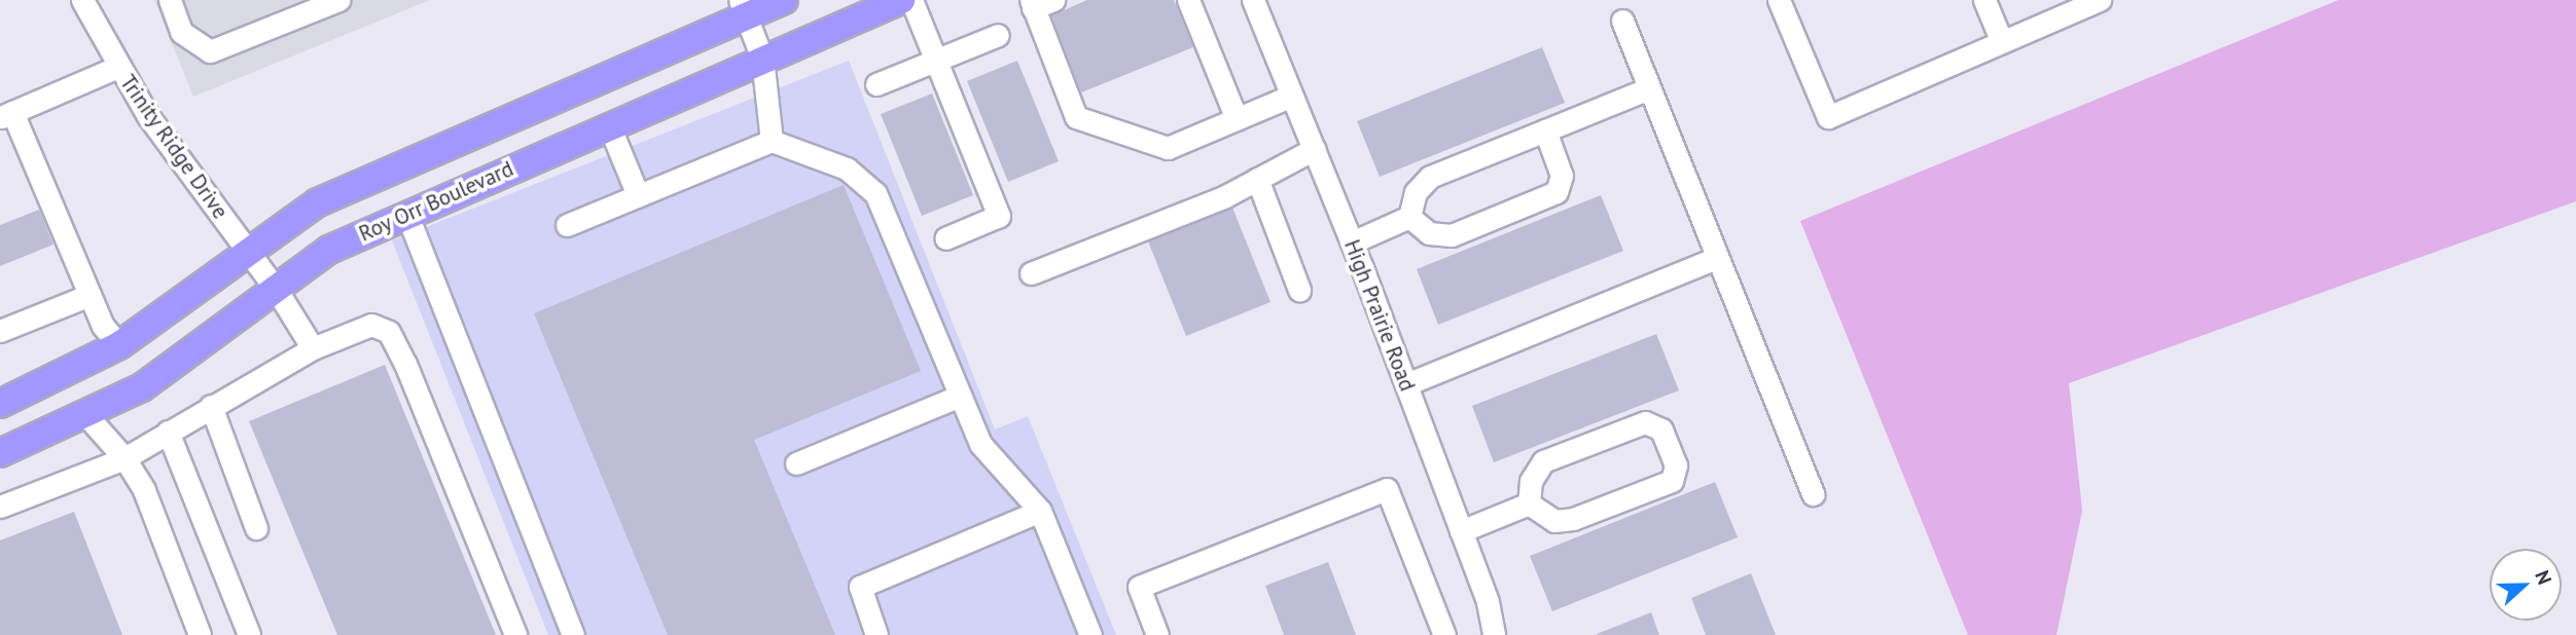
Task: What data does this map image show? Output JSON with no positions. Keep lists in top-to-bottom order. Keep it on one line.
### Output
{"streets":{"main road":["Roy Orr Boulevard"],"street":["Trinity Ridge Drive","High Prairie Road"]},"crossings":[["Trinity Ridge Drive","Roy Orr Boulevard"]],"north":"right"}
